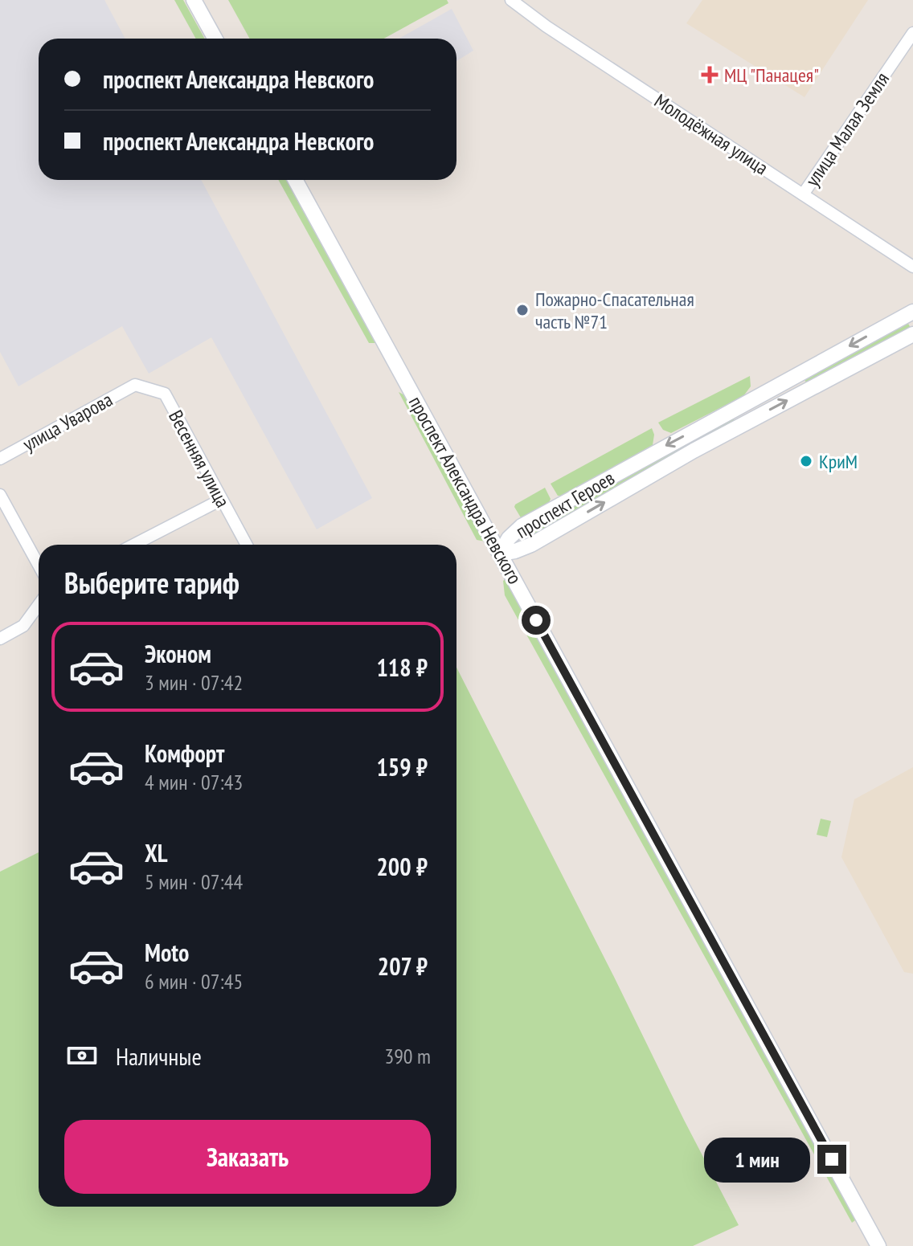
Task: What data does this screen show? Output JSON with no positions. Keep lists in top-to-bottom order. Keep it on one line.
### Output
{"streets":{"main road":["проспект Александра Невского","проспект Героев"],"street":["улица Малая Земля","Молодёжная улица","улица Уварова","Весенняя улица"]},"crossings":[["улица Малая Земля","Молодёжная улица"],["улица Уварова","Весенняя улица"],["проспект Александра Невского","проспект Героев"]],"places":{"health":["МЦ \"Панацея\""],"other":["Пожарно-Спасательная часть №71","КриМ"]},"page":{"banner":["проспект Александра Невского","проспект Александра Невского"],"heading":"Выберите тариф","list":[{"name":"Эконом","note":"3 мин · 07:42","value":"118 ₽"},{"name":"Комфорт","note":"4 мин · 07:43","value":"159 ₽"},{"name":"XL","note":"5 мин · 07:44","value":"200 ₽"},{"name":"Moto","note":"6 мин · 07:45","value":"207 ₽"}],"pay":["Наличные","390 m"],"buttons":"Заказать","bubble":"1 мин"}}
